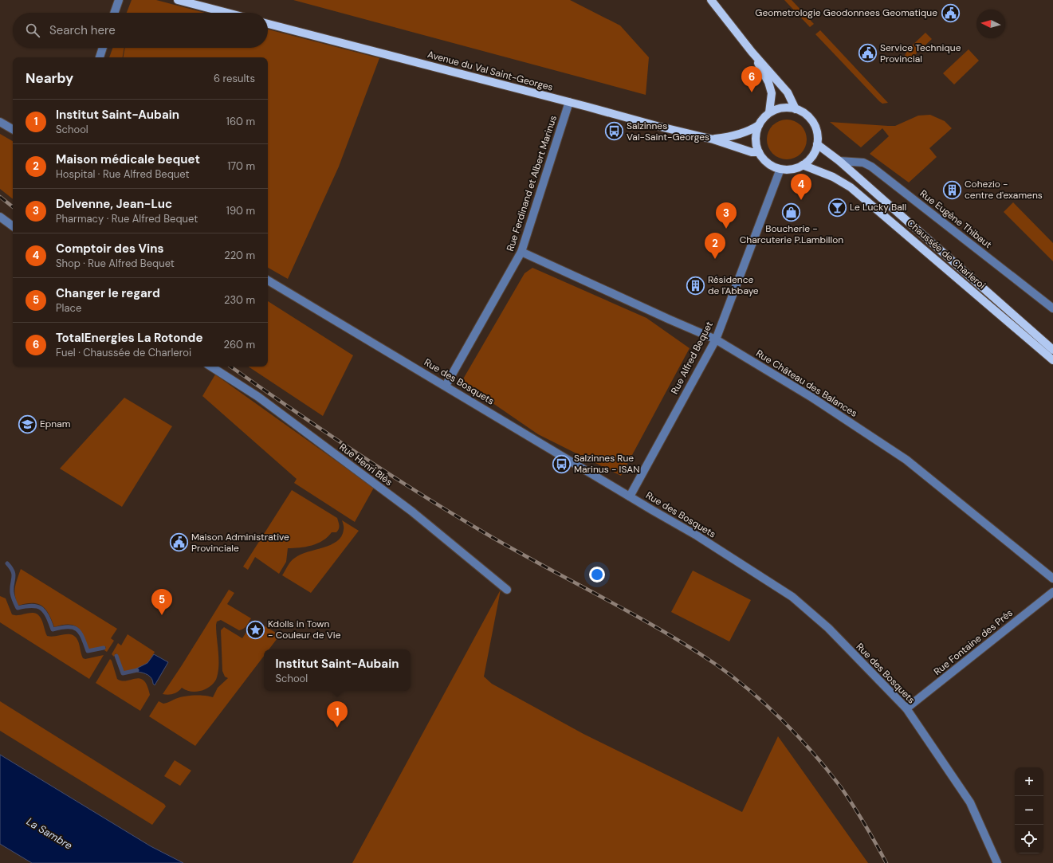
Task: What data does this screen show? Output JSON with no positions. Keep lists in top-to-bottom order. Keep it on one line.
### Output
{"streets":{"main road":["Avenue du Val Saint-Georges","Chaussée de Charleroi"],"street":["Rue Ferdinand et Albert Marinus","Rue Eugène Thibaut","Rue Alfred Bequet","Rue des Bosquets","Rue Château des Balances","Rue Henri Blès","Rue Fontaine des Prés"]},"crossings":[["Avenue du Val Saint-Georges","Rue Ferdinand et Albert Marinus"],["Avenue du Val Saint-Georges","Chaussée de Charleroi"],["Avenue du Val Saint-Georges","Rue Alfred Bequet"],["Rue Ferdinand et Albert Marinus","Rue des Bosquets"],["Rue Ferdinand et Albert Marinus","Rue Château des Balances"],["Rue Eugène Thibaut","Chaussée de Charleroi"],["Chaussée de Charleroi","Rue Alfred Bequet"],["Rue Alfred Bequet","Rue des Bosquets"],["Rue Alfred Bequet","Rue Château des Balances"],["Rue des Bosquets","Rue Fontaine des Prés"]],"water":["La Sambre"],"places":{"public building":["Geometrologie Geodonnees Geomatique","Service Technique Provincial","Maison Administrative Provinciale"],"bus stop":["Salzinnes Val-Saint-Georges","Salzinnes Rue Marinus - ISAN"],"building":["Cohezio - centre d'examens","Résidence de l'Abbaye"],"bar":["Le Lucky Ball"],"shop":["Boucherie - Charcuterie P.Lambillon"],"school or university":["Epnam"],"place":["Kdolls in Town - Couleur de Vie"]},"north":"left","page":{"search":"Search here","heading":["Nearby","6 results"],"pins":["6","4","3","2","5","1"],"list":[{"mark":"1","name":"Institut Saint-Aubain","note":"School","value":"160 m"},{"mark":"2","name":"Maison médicale bequet","note":"Hospital · Rue Alfred Bequet","value":"170 m"},{"mark":"3","name":"Delvenne, Jean-Luc","note":"Pharmacy · Rue Alfred Bequet","value":"190 m"},{"mark":"4","name":"Comptoir des Vins","note":"Shop · Rue Alfred Bequet","value":"220 m"},{"mark":"5","name":"Changer le regard","note":"Place","value":"230 m"},{"mark":"6","name":"TotalEnergies La Rotonde","note":"Fuel · Chaussée de Charleroi","value":"260 m"}],"popup":["Institut Saint-Aubain","School"],"map_buttons":["+","−"]}}
